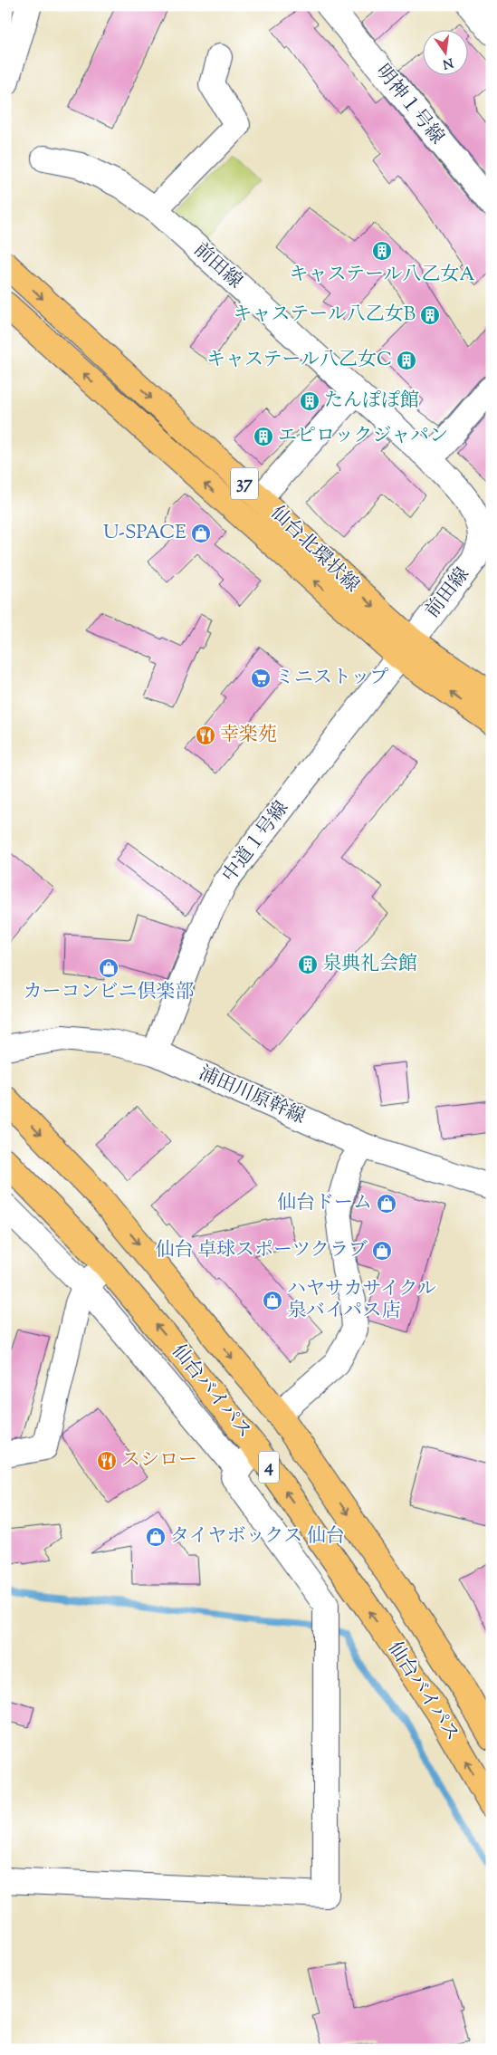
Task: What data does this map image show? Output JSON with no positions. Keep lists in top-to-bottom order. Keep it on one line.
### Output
{"streets":{"main road":["37","仙台北環状線","仙台バイパス","4"],"street":["明神１号線","前田線","中道１号線","浦田川原幹線"]},"crossings":[["前田線","仙台北環状線"],["前田線","中道１号線"],["仙台北環状線","中道１号線"],["中道１号線","浦田川原幹線"]],"places":{"building":["キャステール八乙女A","キャステール八乙女B","キャステール八乙女C","たんぽぽ館","エピロックジャパン","泉典礼会館"],"shop":["U-SPACE","カーコンビニ倶楽部","仙台ドーム","仙台 卓球スポーツクラブ","ハヤサカサイクル 泉バイパス店","タイヤボックス 仙台"],"supermarket":["ミニストップ"],"restaurant":["幸楽苑","スシロー"]},"north":"bottom"}
